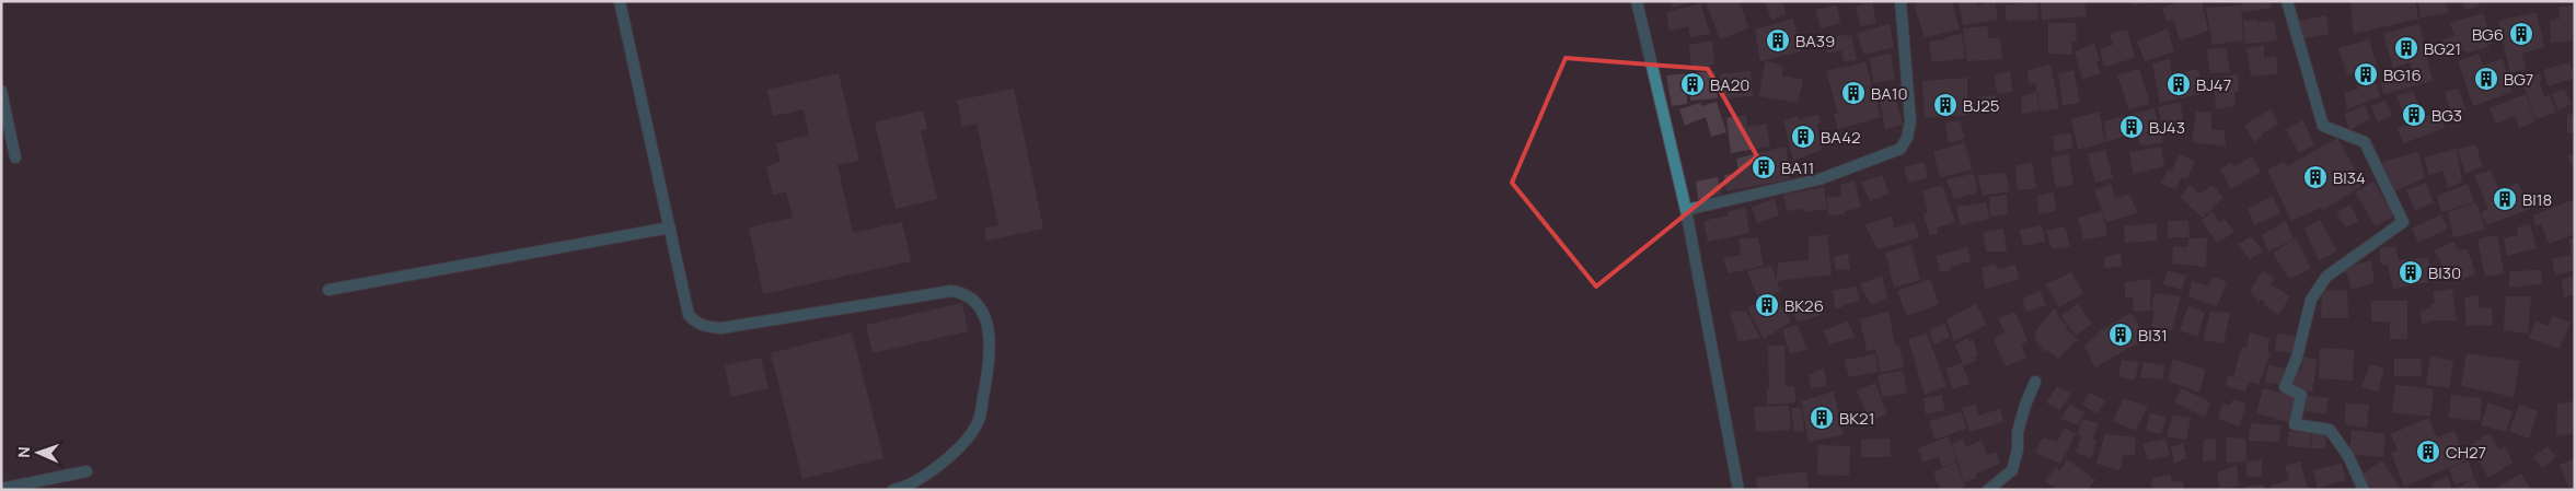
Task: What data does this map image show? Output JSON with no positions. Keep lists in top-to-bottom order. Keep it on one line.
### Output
{"places":{"building":["BG6","BA39","BG21","BG16","BG7","BA20","BJ47","BA10","BJ25","BG3","BJ43","BA42","BA11","BI34","BI18","BI30","BK26","BI31","BK21","CH27"]},"north":"left"}
